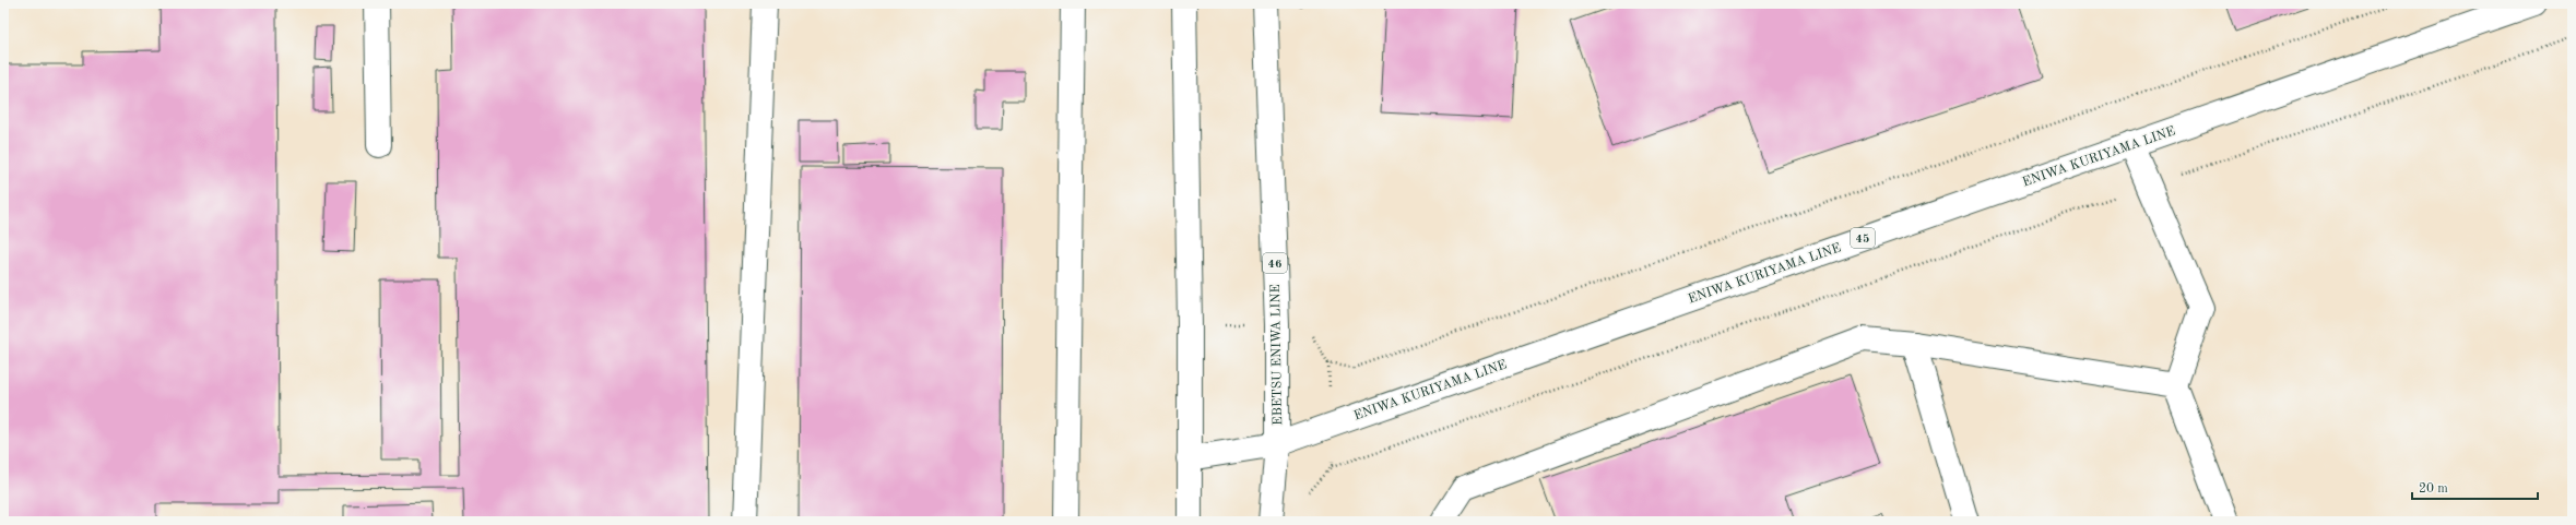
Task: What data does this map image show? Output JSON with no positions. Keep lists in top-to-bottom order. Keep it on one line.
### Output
{"streets":{"main road":["ENIWA KURIYAMA LINE","45","46","EBETSU ENIWA LINE"]},"crossings":[["ENIWA KURIYAMA LINE","EBETSU ENIWA LINE"]],"scale_bar":"20 m"}
